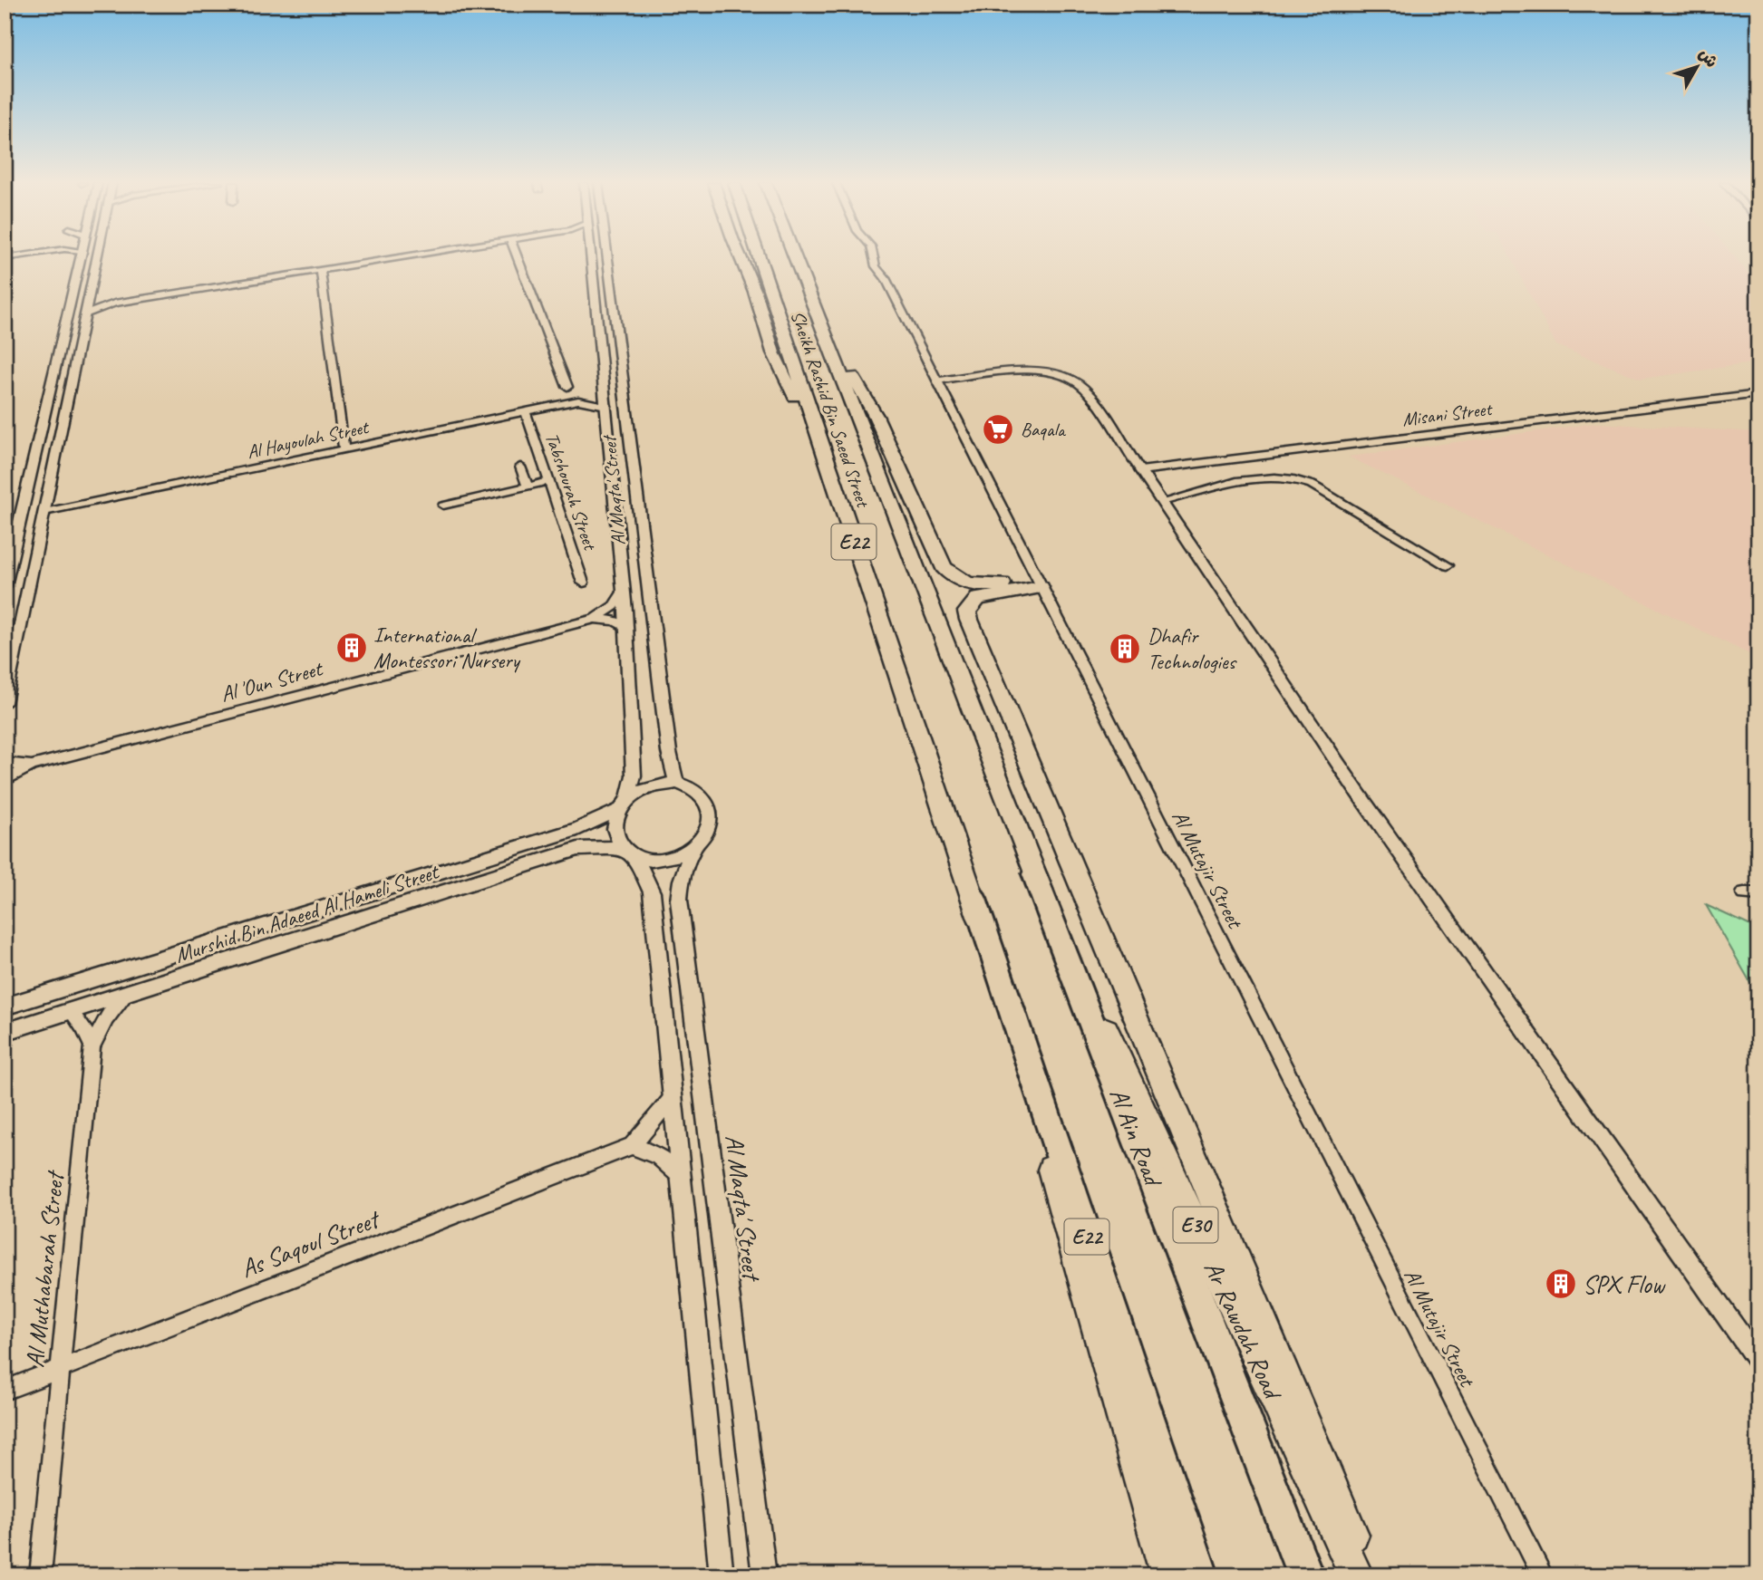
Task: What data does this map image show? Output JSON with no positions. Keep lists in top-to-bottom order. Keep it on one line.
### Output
{"streets":{"highway":["Sheikh Rashid Bin Saeed Street","E22","Al Ain Road","E30","Ar Rawdah Road"],"street":["Misani Street","Al Hayoulah Street","Tabshourah Street","Al Maqta' Street","Al 'Oun Street","Al Mutajir Street","Murshid Bin Adaeed Al Hameli Street","As Saqoul Street","Al Muthabarah Street"]},"crossings":[["Sheikh Rashid Bin Saeed Street","E22"],["Sheikh Rashid Bin Saeed Street","Al Ain Road"],["Sheikh Rashid Bin Saeed Street","Ar Rawdah Road"],["Al Hayoulah Street","Tabshourah Street"],["Al Hayoulah Street","Al Maqta' Street"],["Al Maqta' Street","Al 'Oun Street"],["Al Maqta' Street","Murshid Bin Adaeed Al Hameli Street"],["Murshid Bin Adaeed Al Hameli Street","Al Muthabarah Street"],["Al Ain Road","Ar Rawdah Road"],["As Saqoul Street","Al Muthabarah Street"]],"places":{"supermarket":["Baqala"],"building":["International Montessori Nursery","Dhafir Technologies","SPX Flow"]},"north":"top right"}
